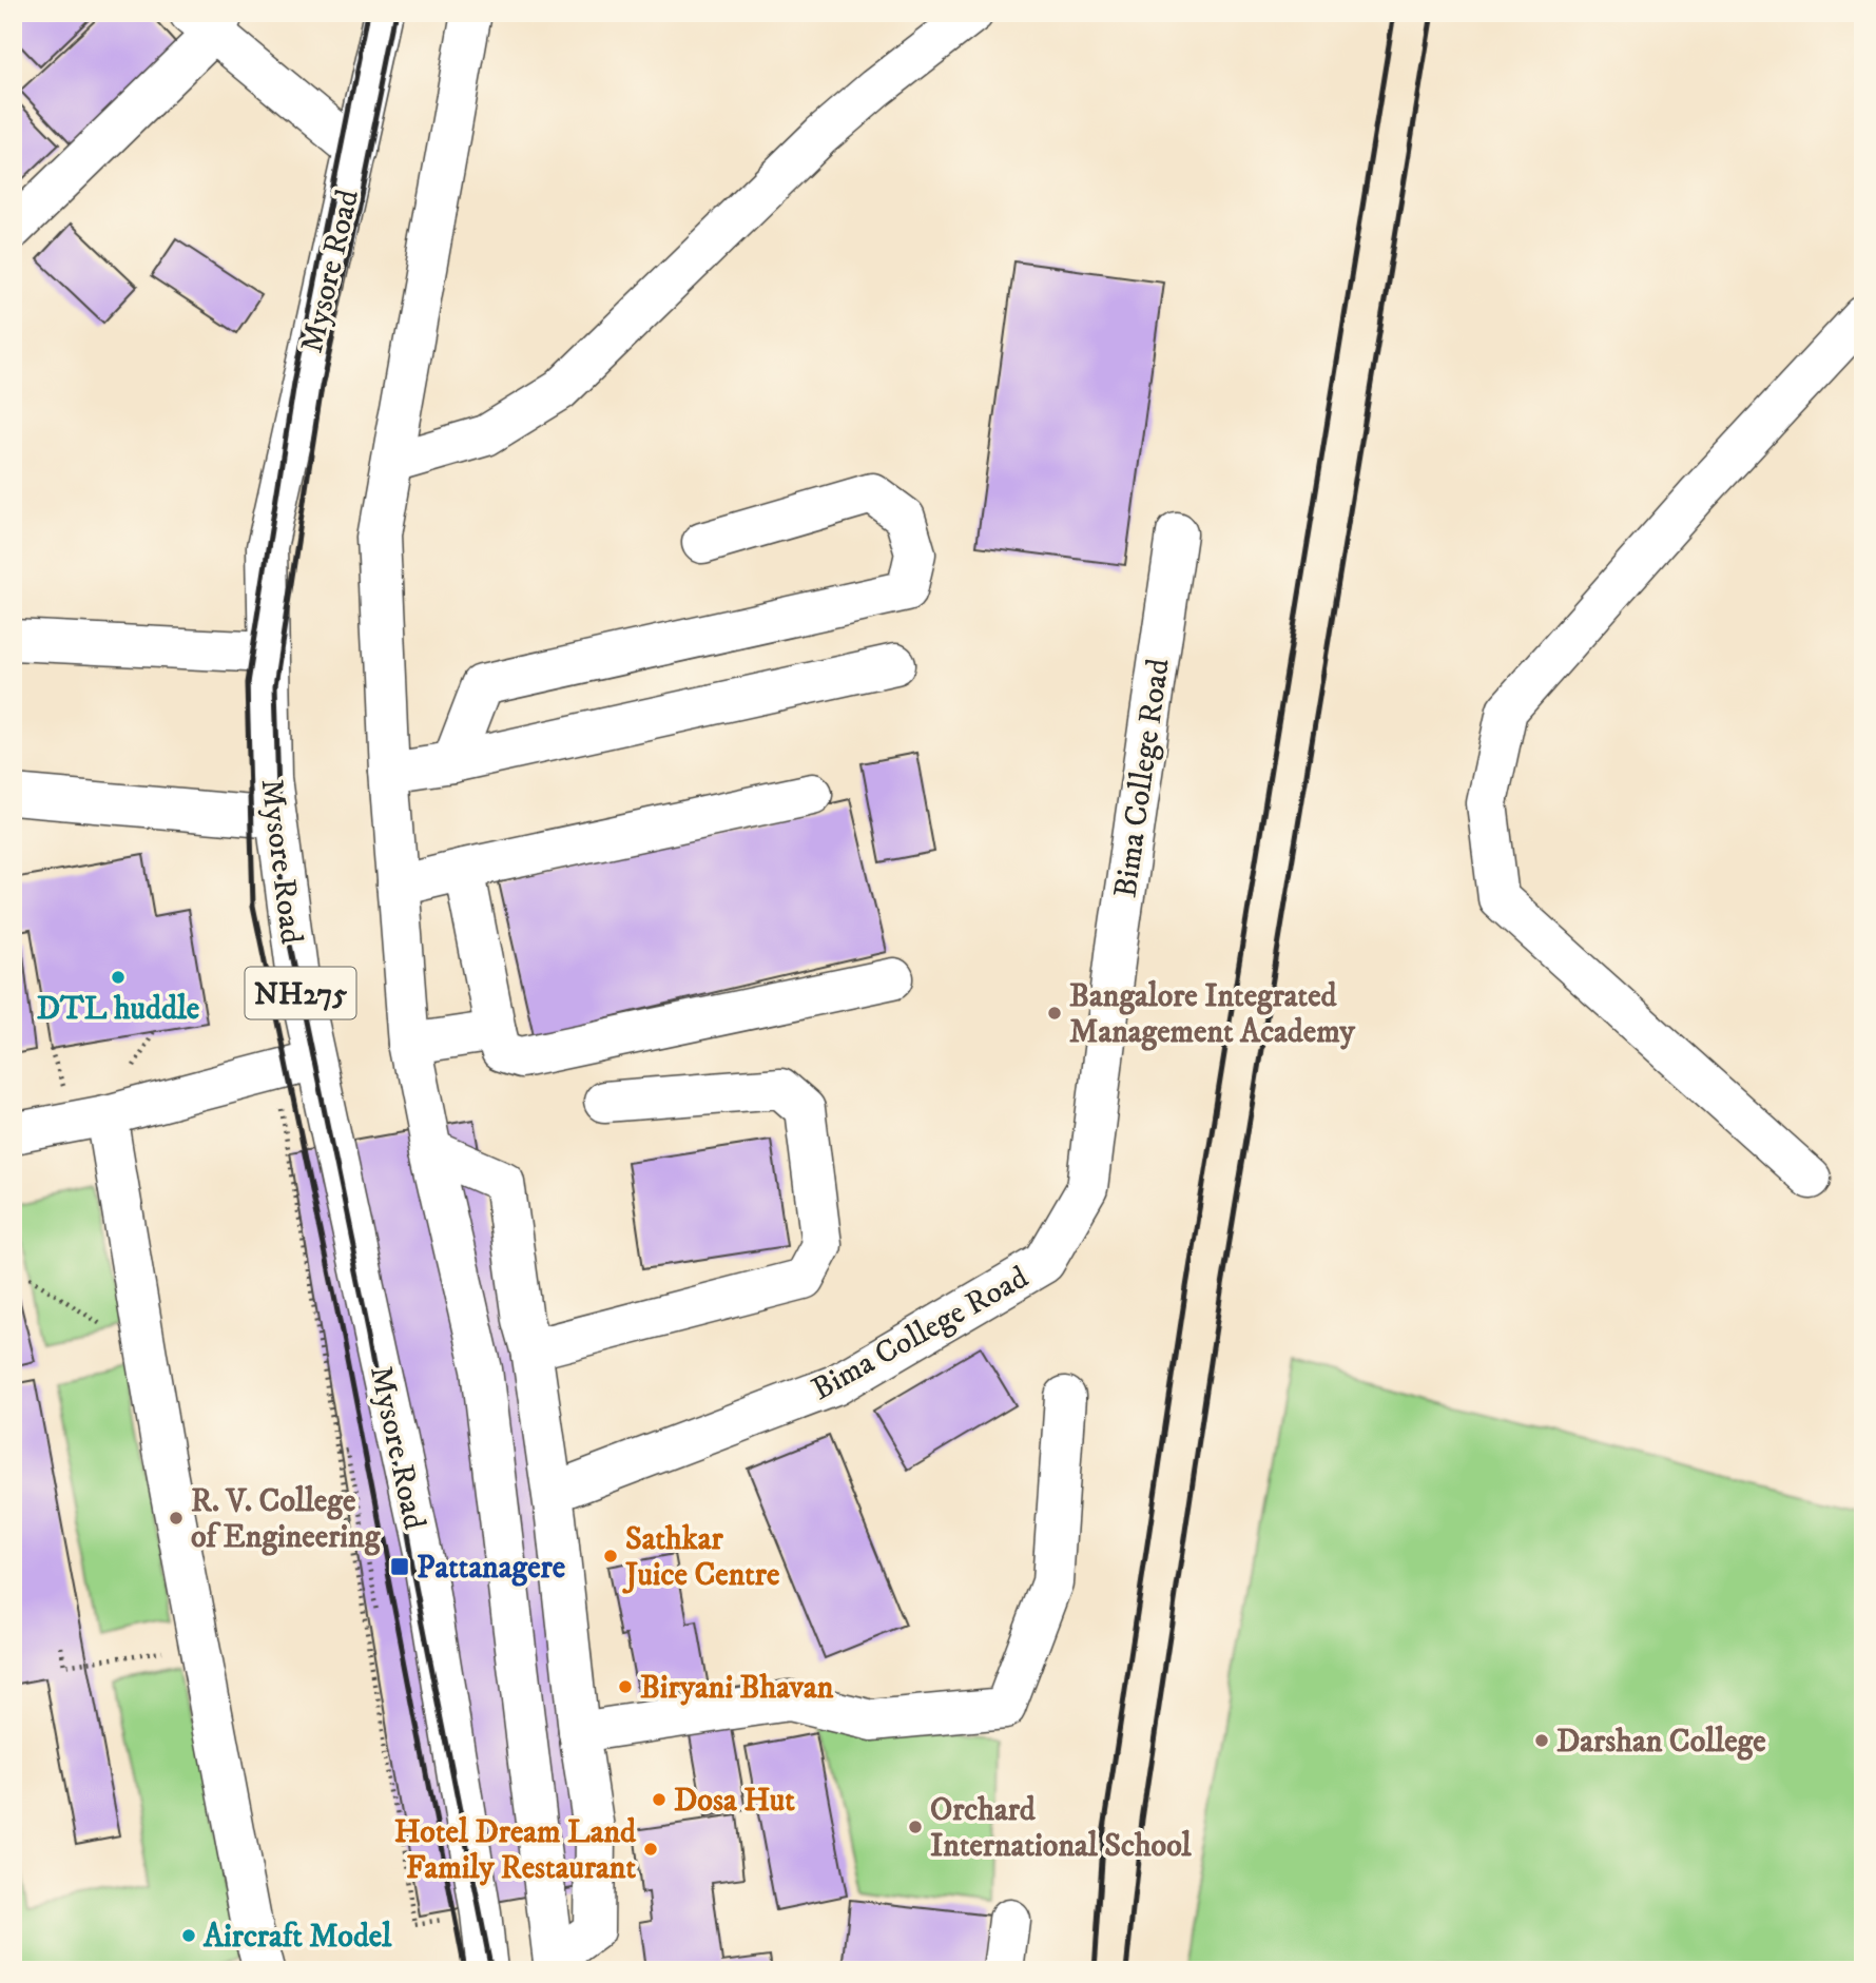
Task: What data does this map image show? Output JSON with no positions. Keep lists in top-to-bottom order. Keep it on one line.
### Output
{"streets":{"main road":["Mysore Road","Bima College Road","NH275"]},"places":{"other":["DTL huddle","Bangalore Integrated Management Academy","R. V. College of Engineering","Sathkar Juice Centre","Biryani Bhavan","Darshan College","Dosa Hut","Orchard International School","Hotel Dream Land Family Restaurant","Aircraft Model"],"transit":["Pattanagere"]}}
